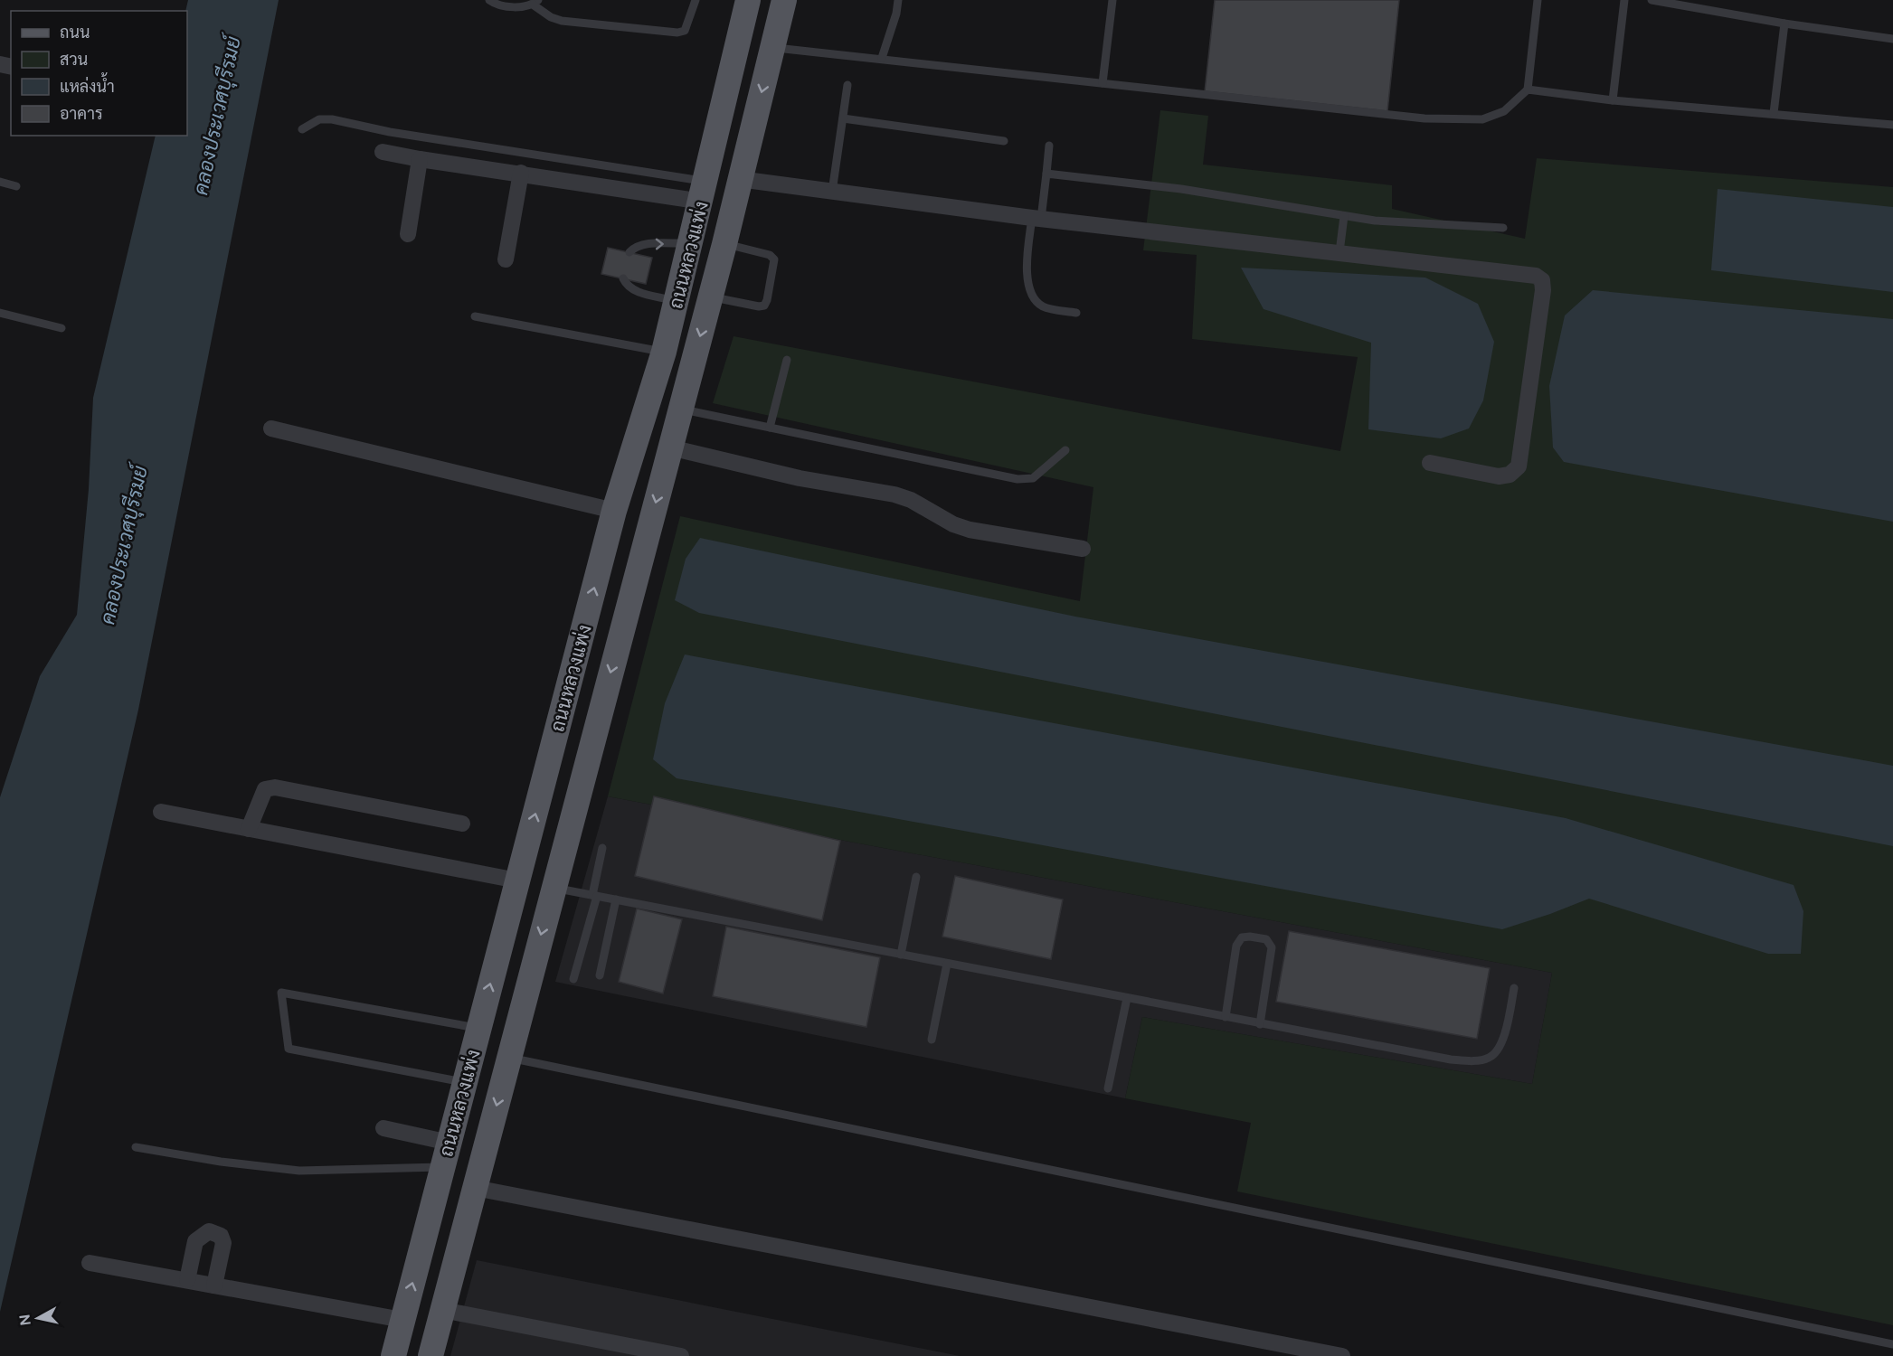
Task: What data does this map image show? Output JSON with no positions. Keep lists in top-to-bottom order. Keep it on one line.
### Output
{"streets":{"main road":["ถนนหลวงแพ่ง"]},"water":["คลองประเวศบุรีรมย์"],"legend":["ถนน","สวน","แหล่งน้ำ","อาคาร"],"north":"left"}
